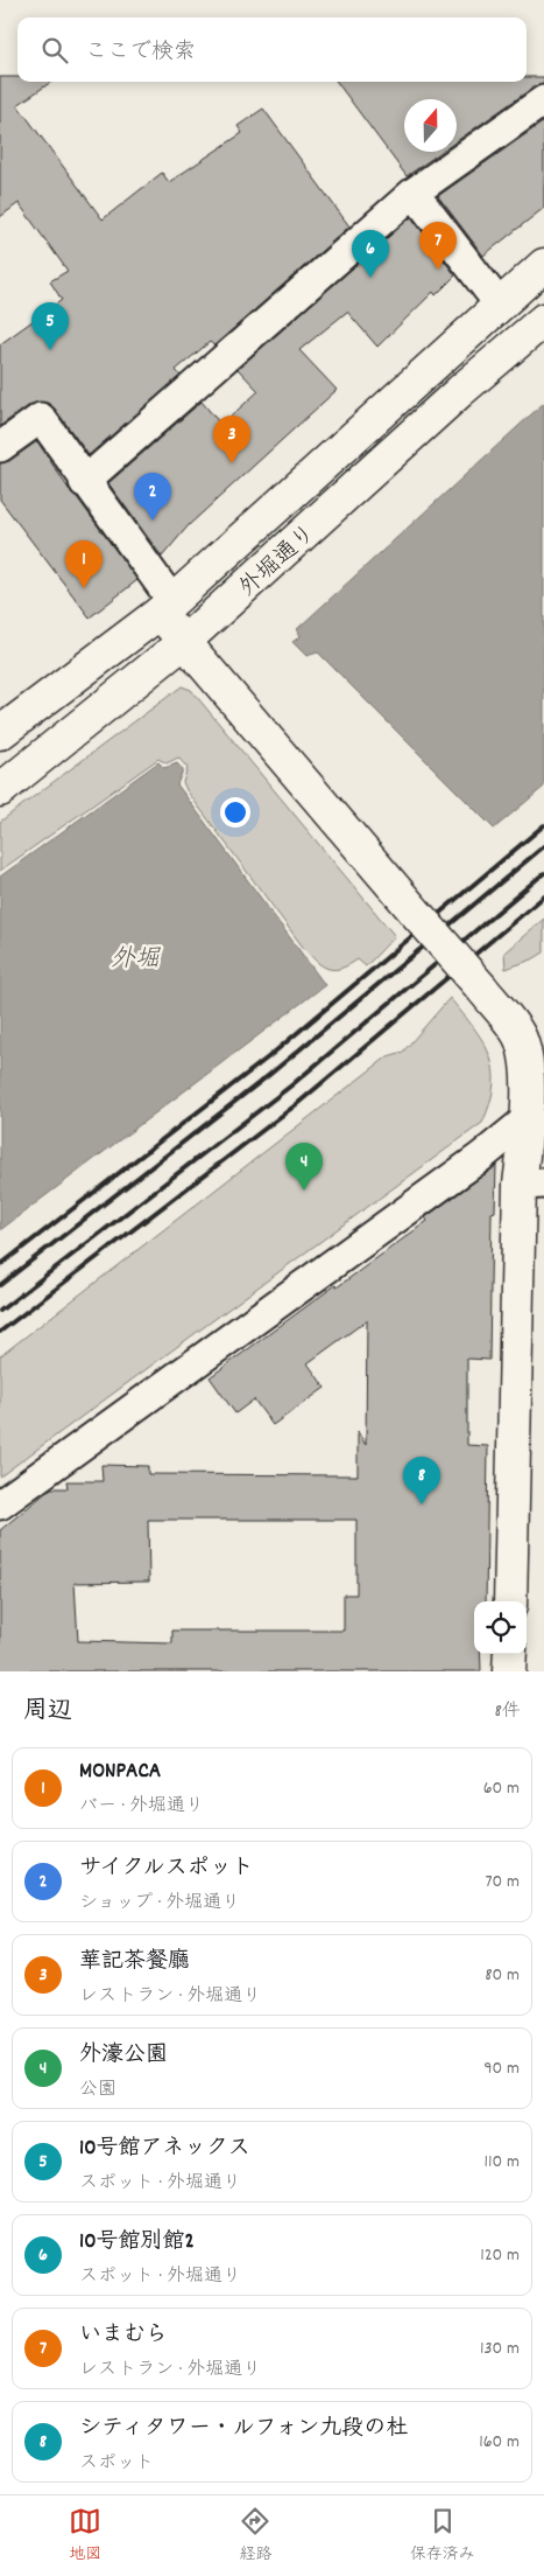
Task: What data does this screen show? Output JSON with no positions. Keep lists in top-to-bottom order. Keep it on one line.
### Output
{"streets":{"main road":["外堀通り"]},"water":["外堀"],"north":"top","page":{"search":"ここで検索","pins":["7","6","5","3","2","1","4","8"],"heading":["周辺","8件"],"list":[{"mark":"1","name":"MONPACA","note":"バー · 外堀通り","value":"60 m"},{"mark":"2","name":"サイクルスポット","note":"ショップ · 外堀通り","value":"70 m"},{"mark":"3","name":"華記茶餐廳","note":"レストラン · 外堀通り","value":"80 m"},{"mark":"4","name":"外濠公園","note":"公園","value":"90 m"},{"mark":"5","name":"10号館アネックス","note":"スポット · 外堀通り","value":"110 m"},{"mark":"6","name":"10号館別館2","note":"スポット · 外堀通り","value":"120 m"},{"mark":"7","name":"いまむら","note":"レストラン · 外堀通り","value":"130 m"},{"mark":"8","name":"シティタワー・ルフォン九段の杜","note":"スポット","value":"160 m"}],"nav":["地図","経路","保存済み"]}}
